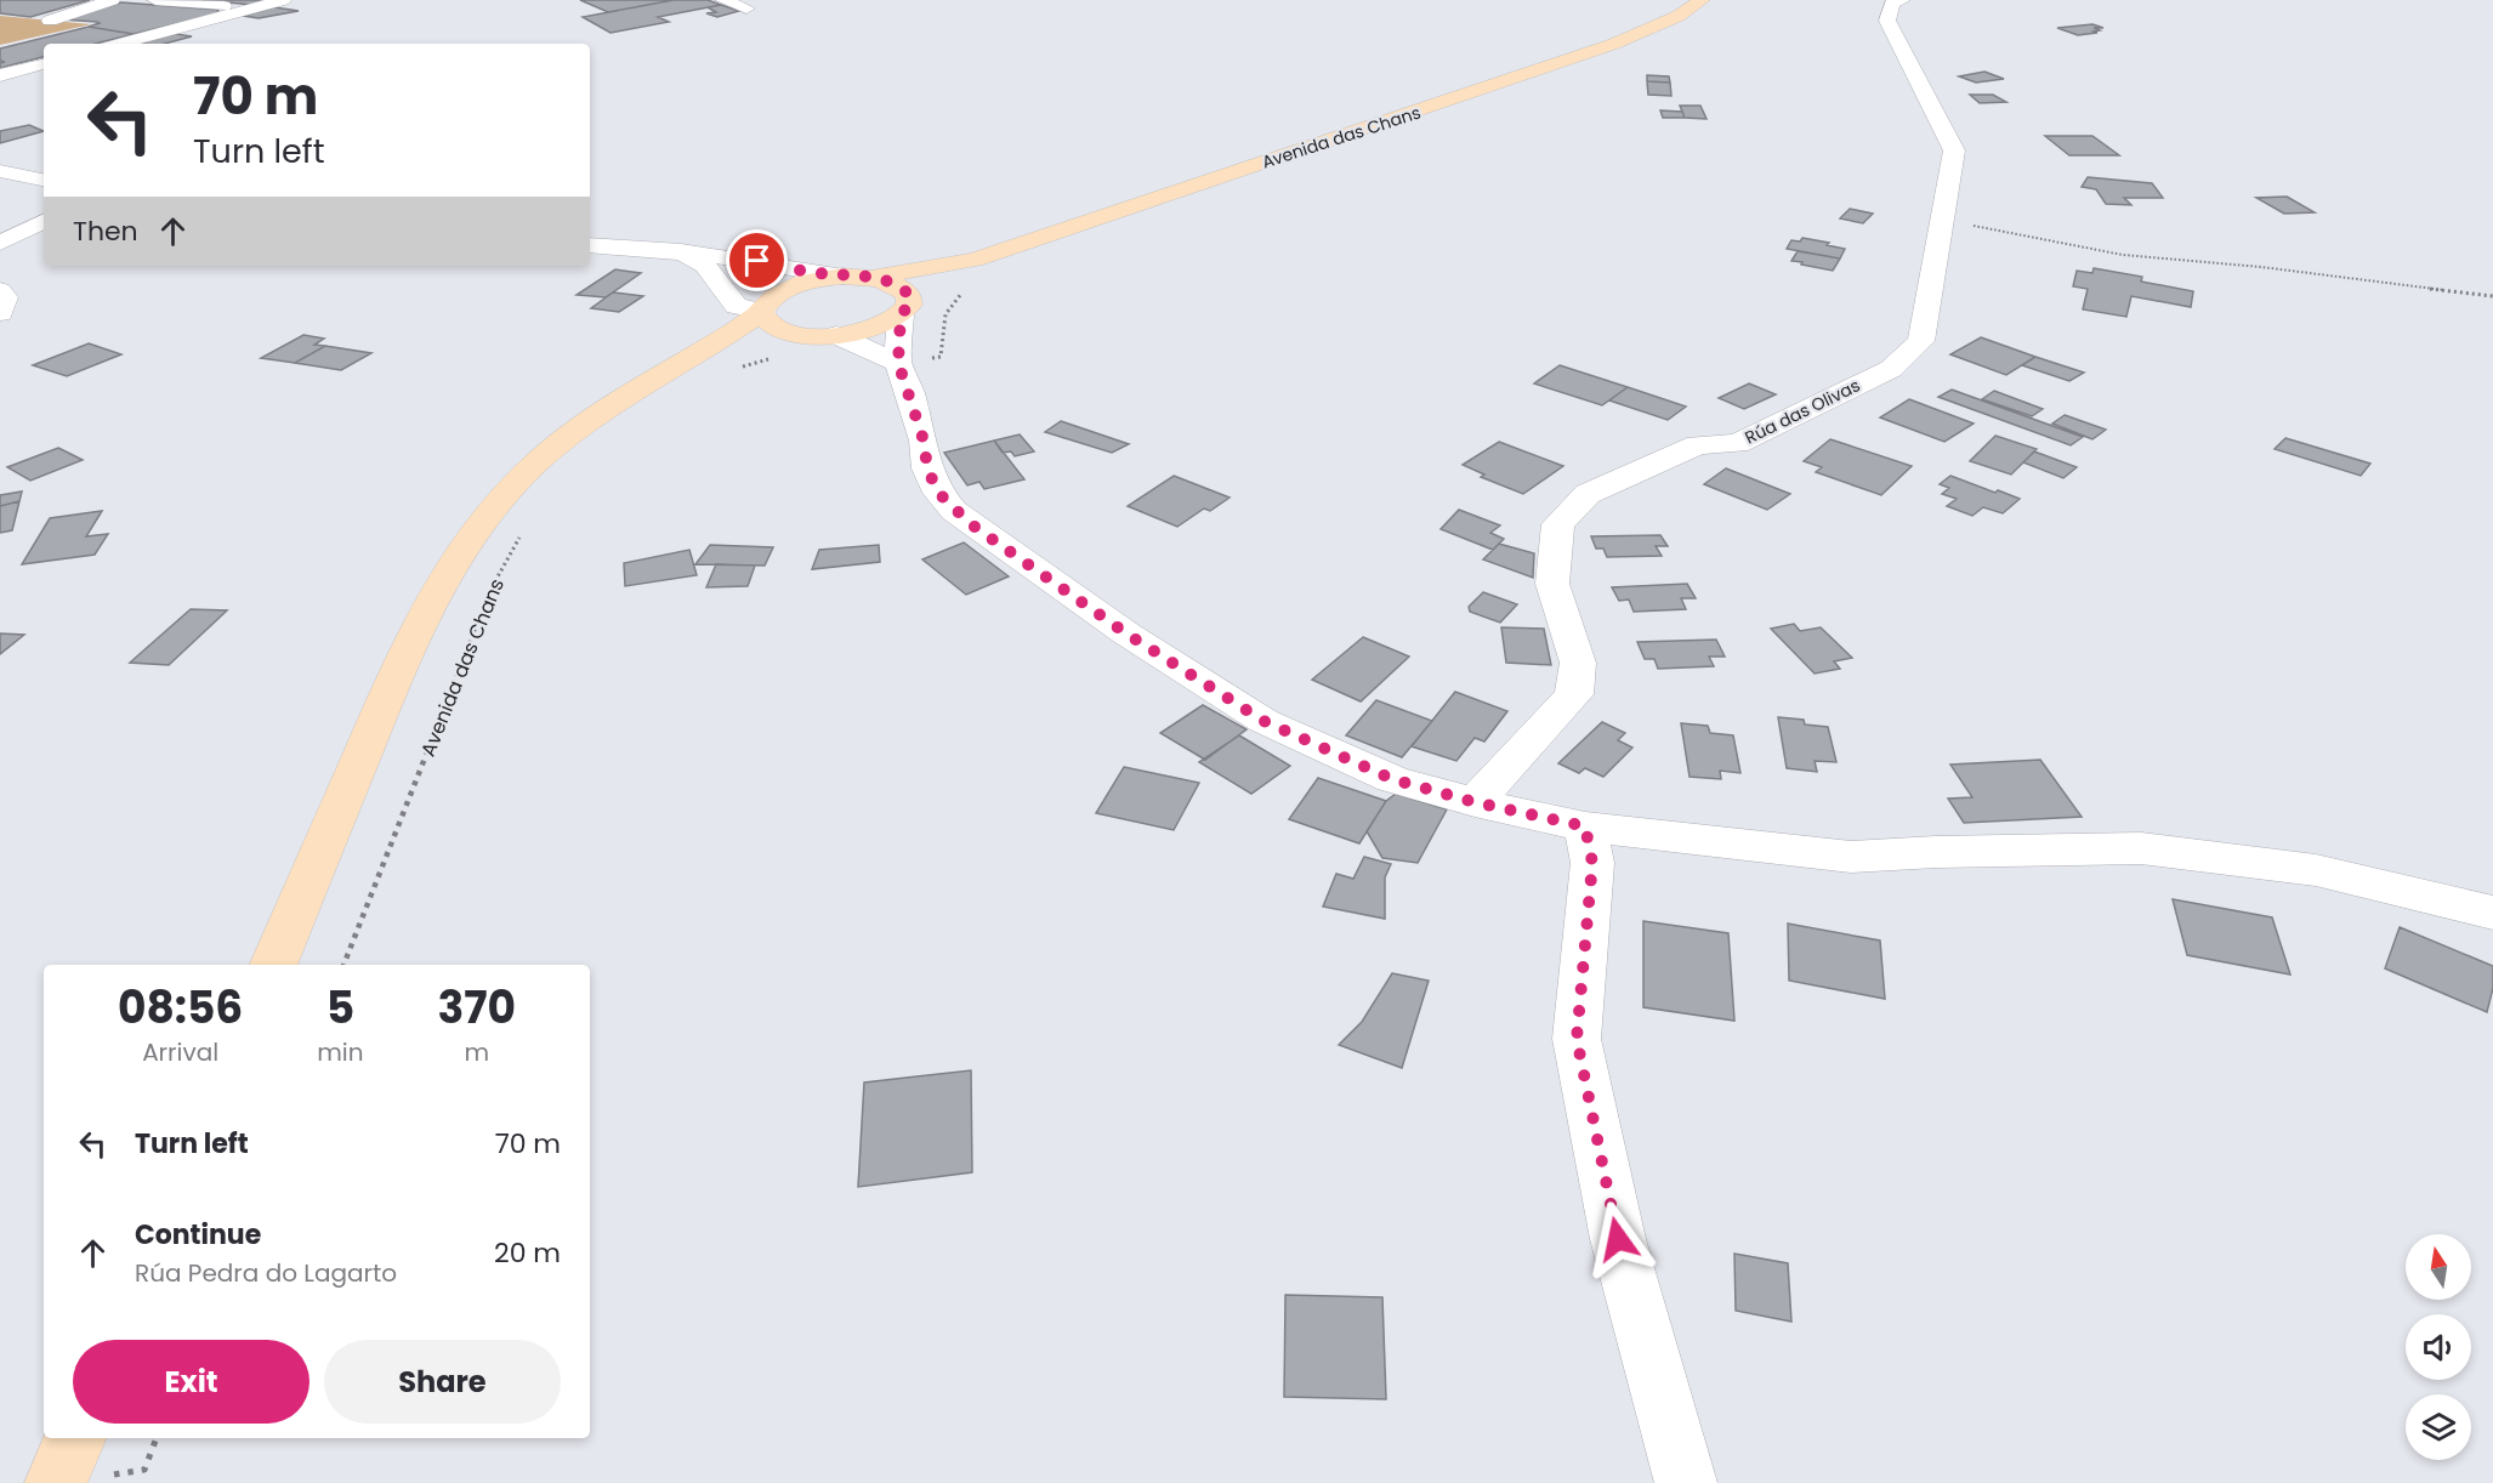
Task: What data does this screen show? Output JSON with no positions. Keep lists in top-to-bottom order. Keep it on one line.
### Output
{"streets":{"main road":["Avenida das Chans"],"street":["Rúa das Olivas"]},"north":"top","page":{"turn":["70 m","Turn left"],"then":"Then","eta":["08:56","Arrival","5","min","370","m"],"list":[{"name":"Turn left","value":"70 m"},{"name":"Continue","note":"Rúa Pedra do Lagarto","value":"20 m"}],"buttons":["Exit","Share"]}}
